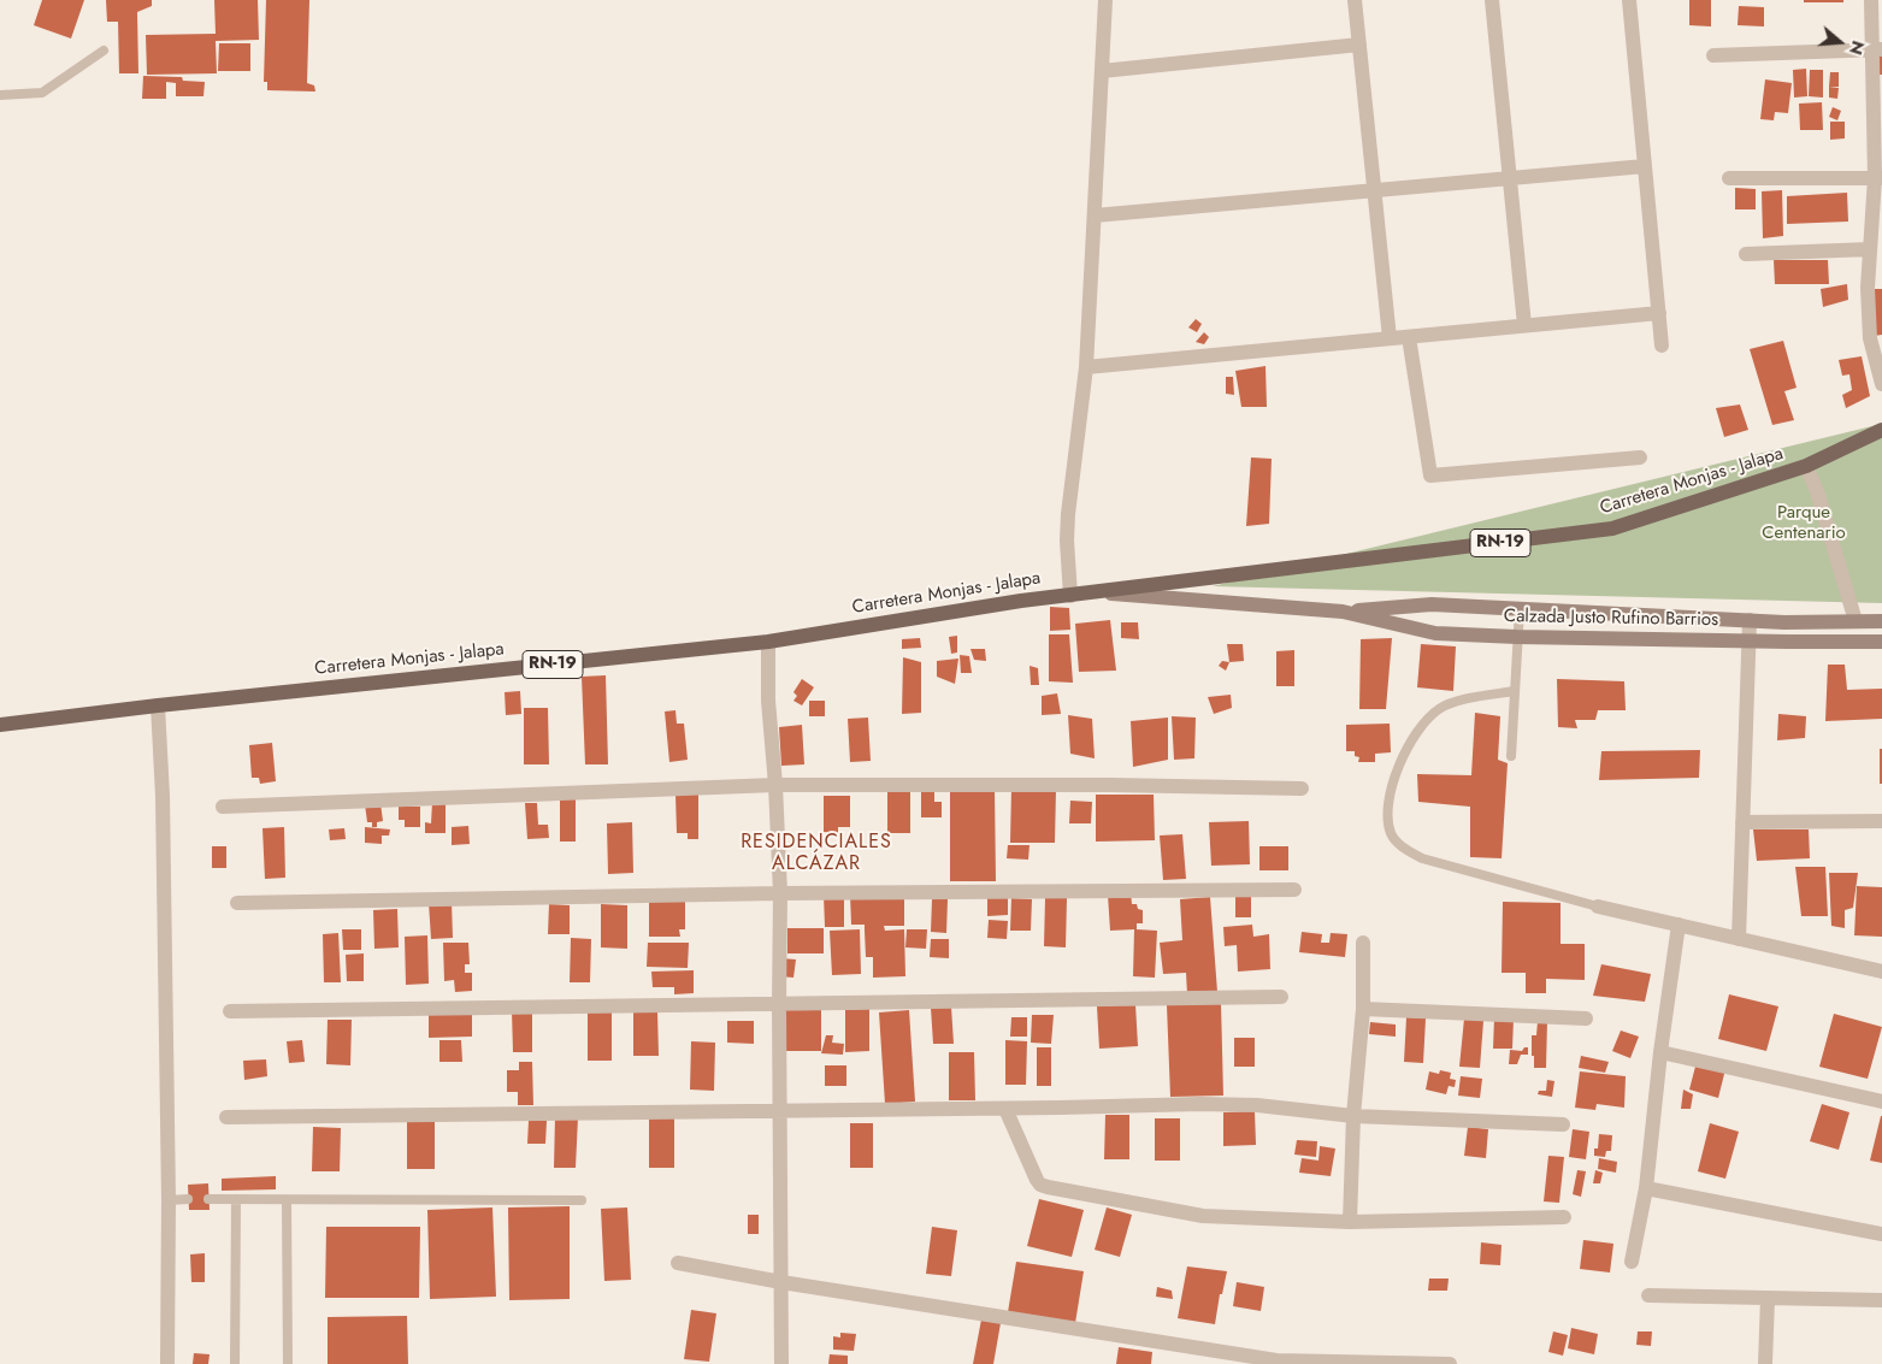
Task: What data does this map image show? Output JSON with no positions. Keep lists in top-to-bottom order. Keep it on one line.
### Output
{"streets":{"main road":["Carretera Monjas - Jalapa","RN-19"],"street":["Calzada Justo Rufino Barrios"]},"crossings":[["Carretera Monjas - Jalapa","Calzada Justo Rufino Barrios"]],"districts":["RESIDENCIALES ALCÁZAR"],"parks":["Parque Centenario"],"north":"right"}
